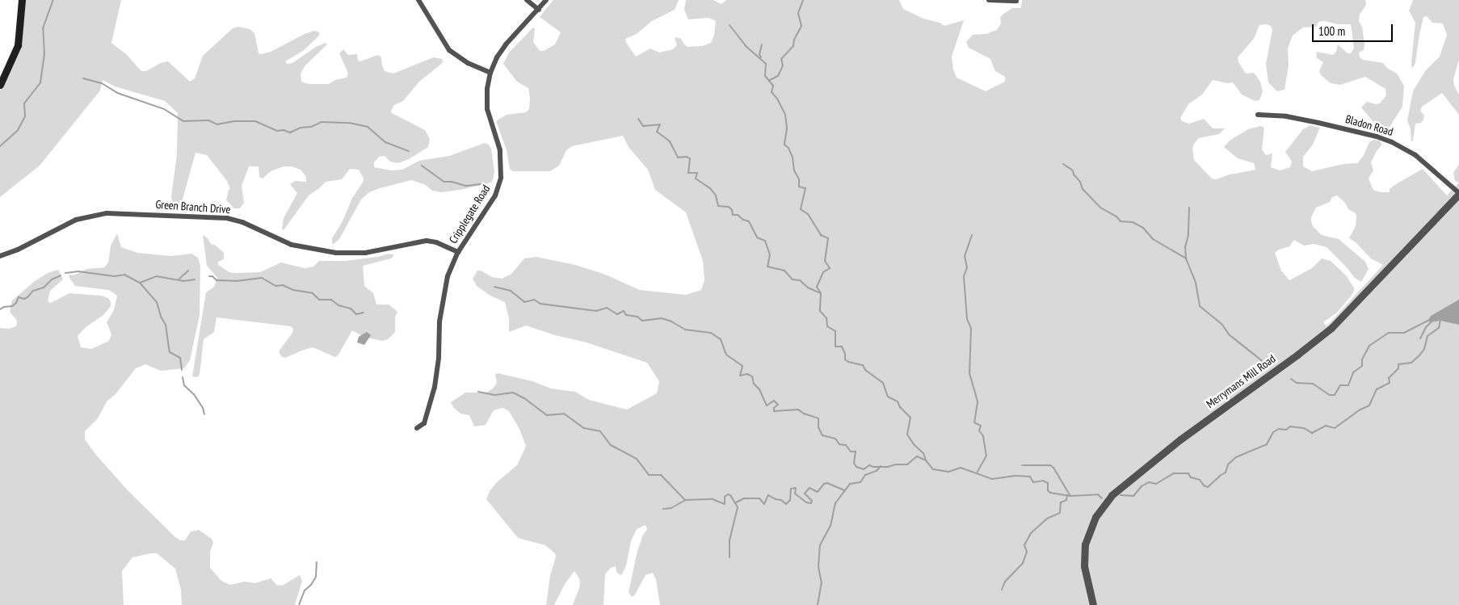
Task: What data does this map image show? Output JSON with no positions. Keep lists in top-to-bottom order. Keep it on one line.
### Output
{"streets":{"street":["Bladon Road","Green Branch Drive","Cripplegate Road","Merrymans Mill Road"]},"crossings":[["Bladon Road","Merrymans Mill Road"],["Green Branch Drive","Cripplegate Road"]],"scale_bar":"100 m"}
